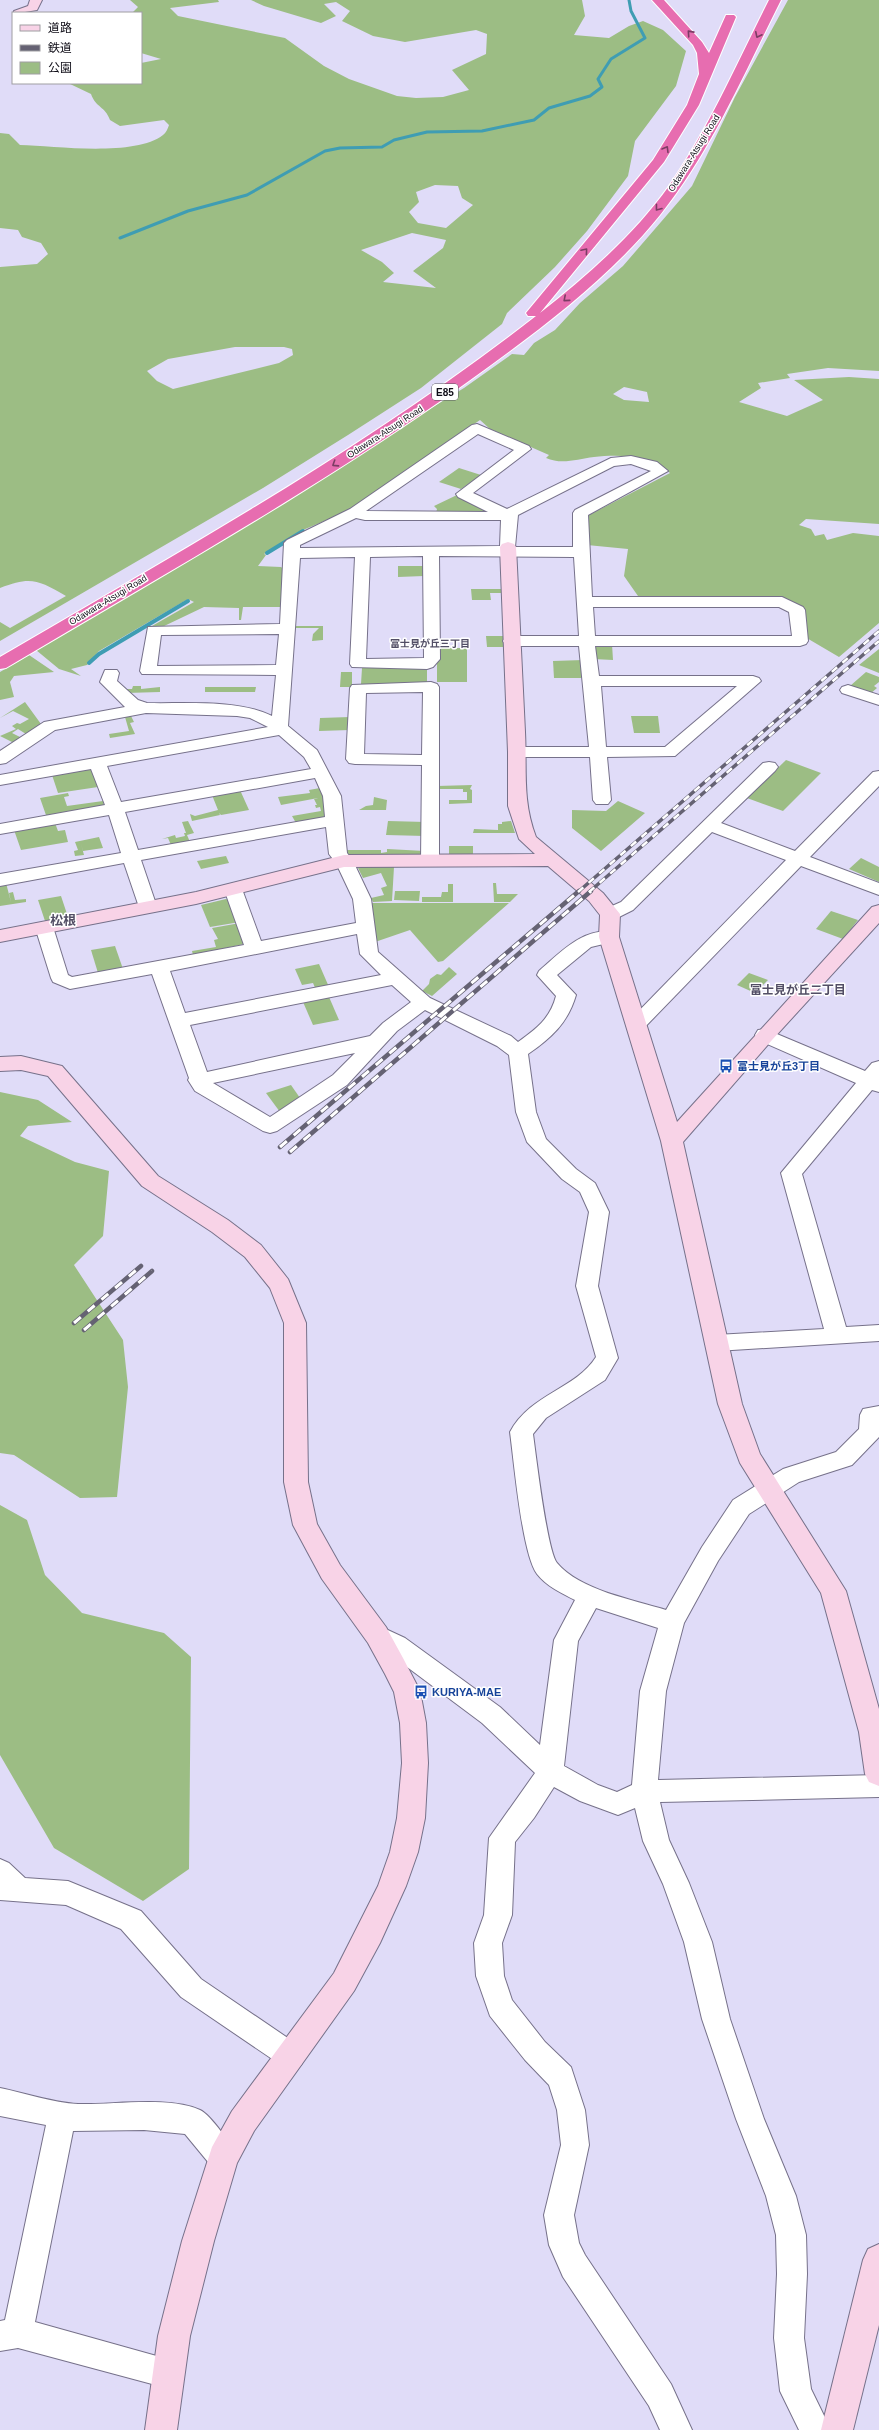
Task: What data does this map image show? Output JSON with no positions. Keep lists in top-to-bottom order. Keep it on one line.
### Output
{"streets":{"highway":["Odawara-Atsugi Road","E85"]},"districts":["富士見が丘三丁目","松根","富士見が丘二丁目"],"places":{"bus stop":["富士見が丘3丁目","KURIYA-MAE"]},"legend":["道路","鉄道","公園"]}
